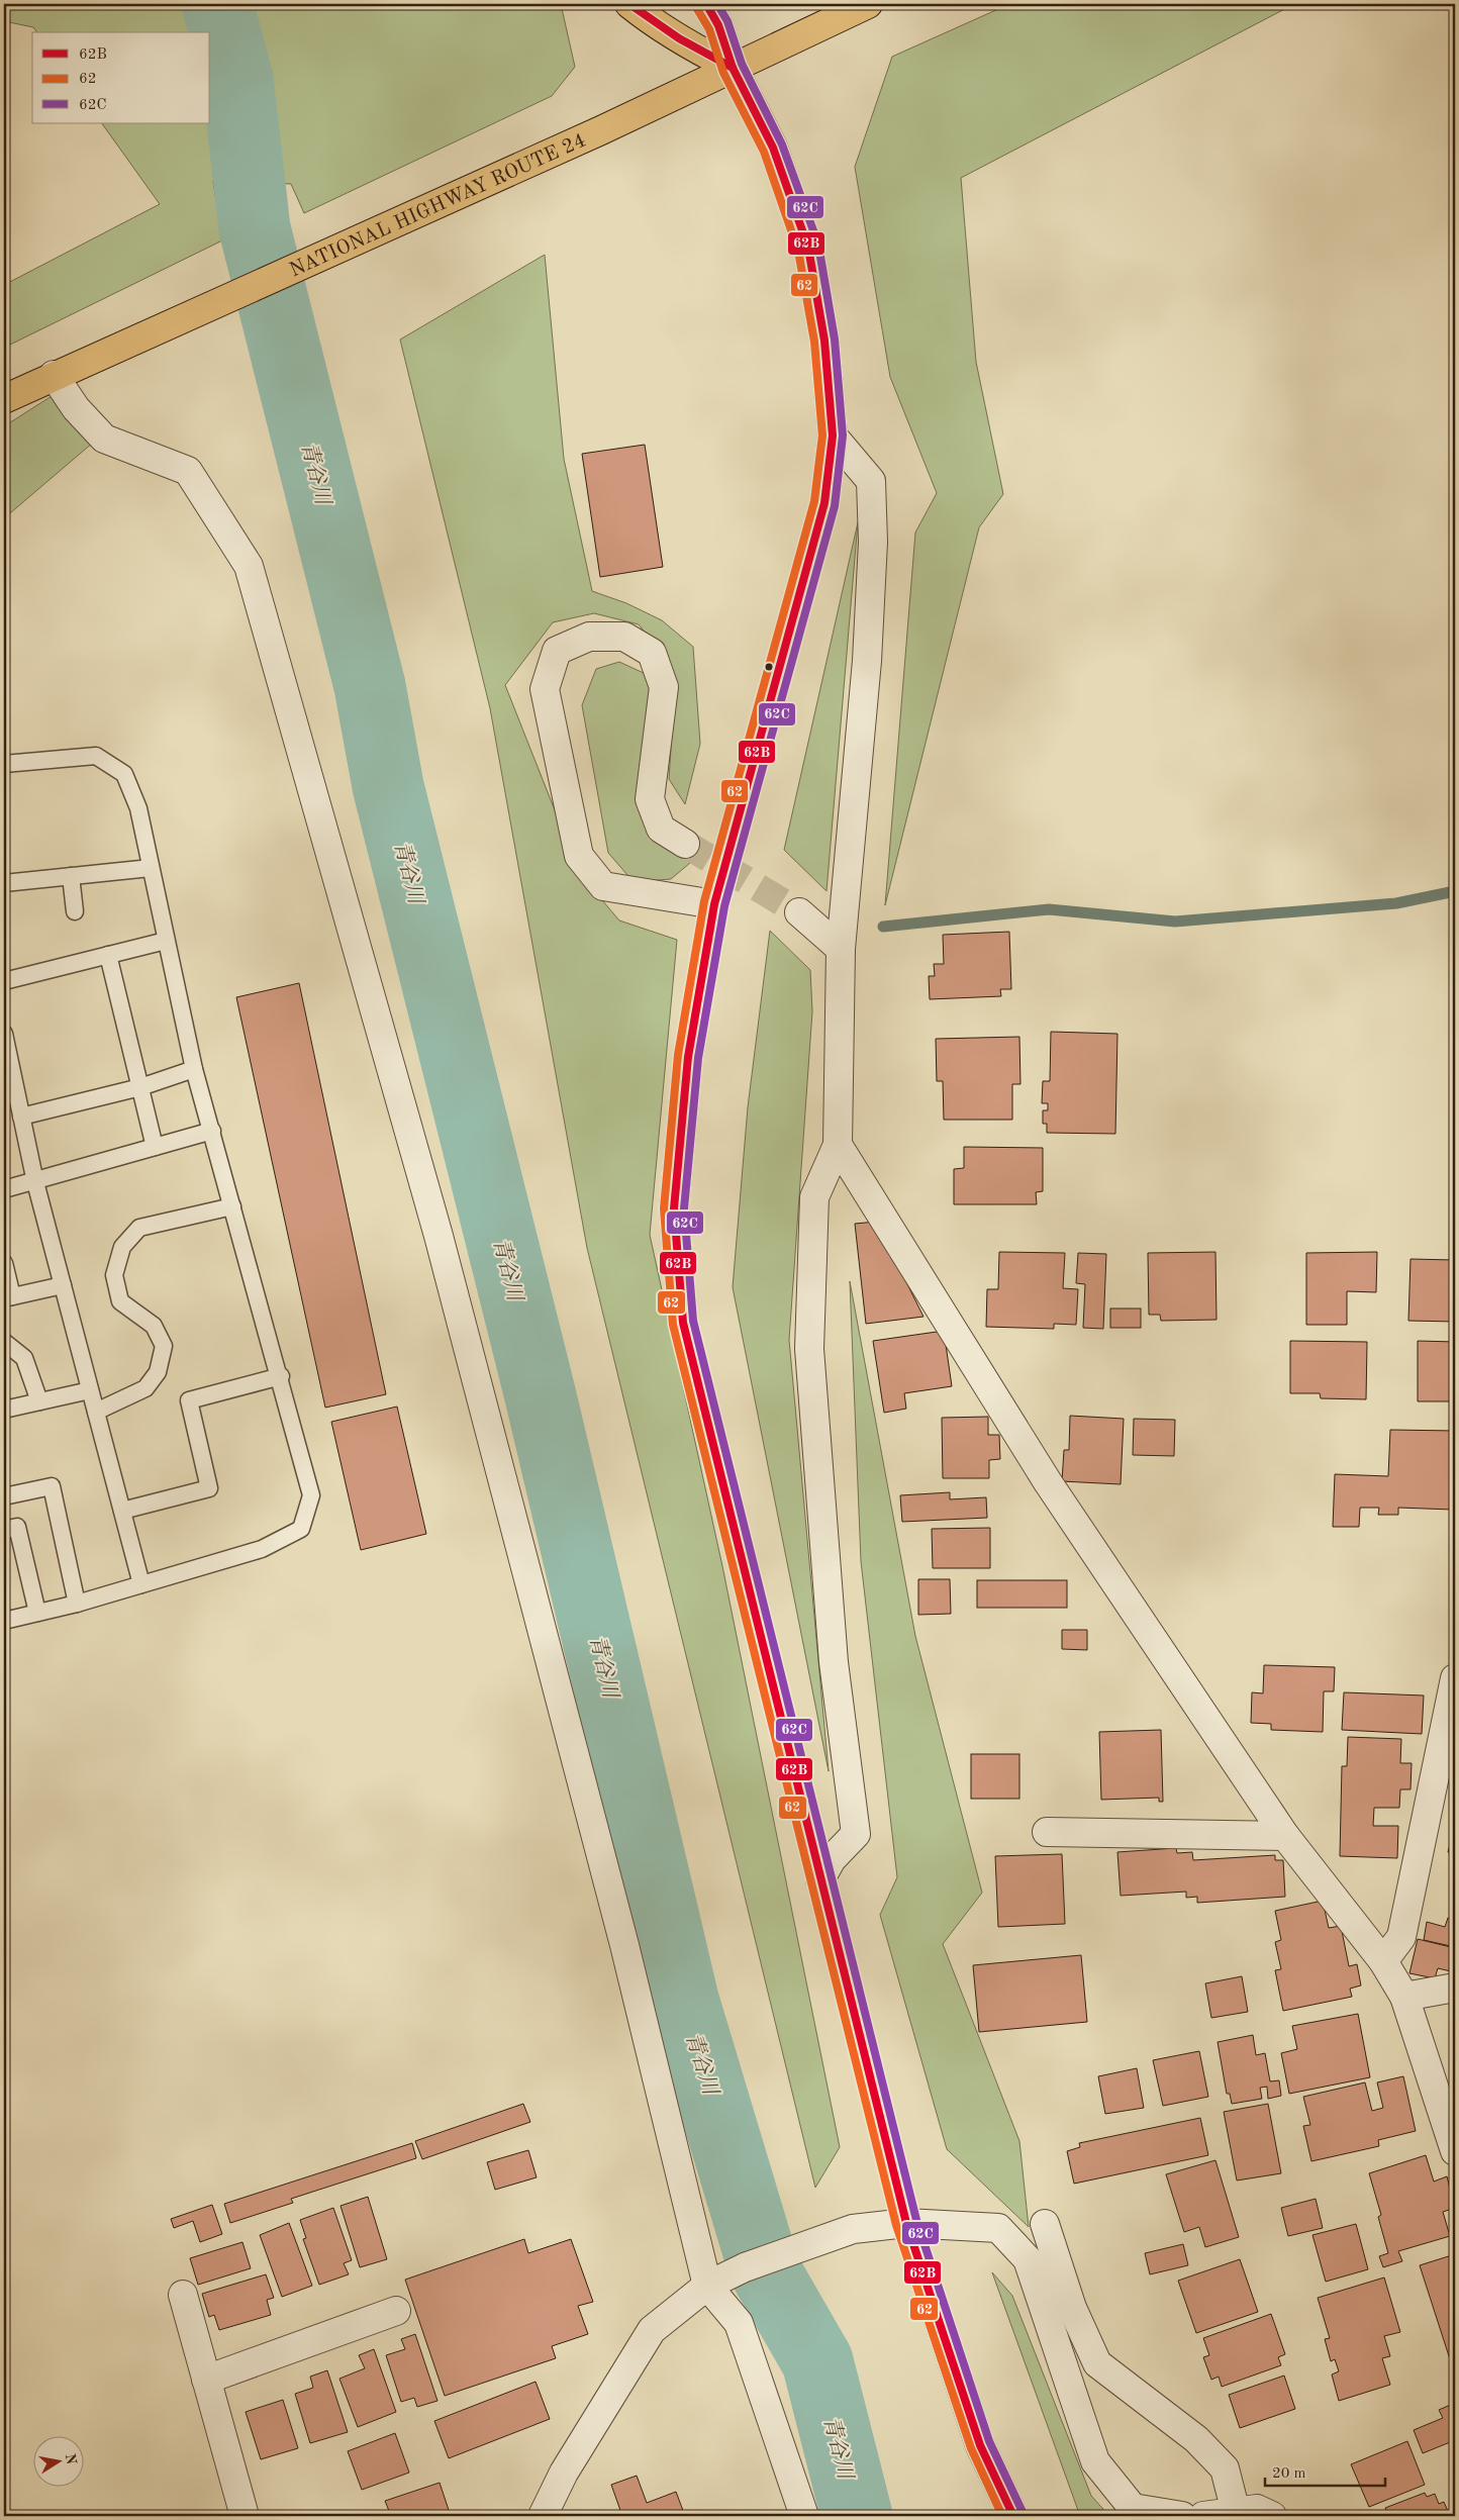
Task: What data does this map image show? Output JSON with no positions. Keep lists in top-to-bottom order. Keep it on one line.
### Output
{"streets":{"highway":["NATIONAL HIGHWAY ROUTE 24"]},"water":["青谷川"],"lines":["transit line 62B","transit line 62C","transit line 62"],"legend":["62B","62","62C"],"scale_bar":"20 m","north":"right"}
